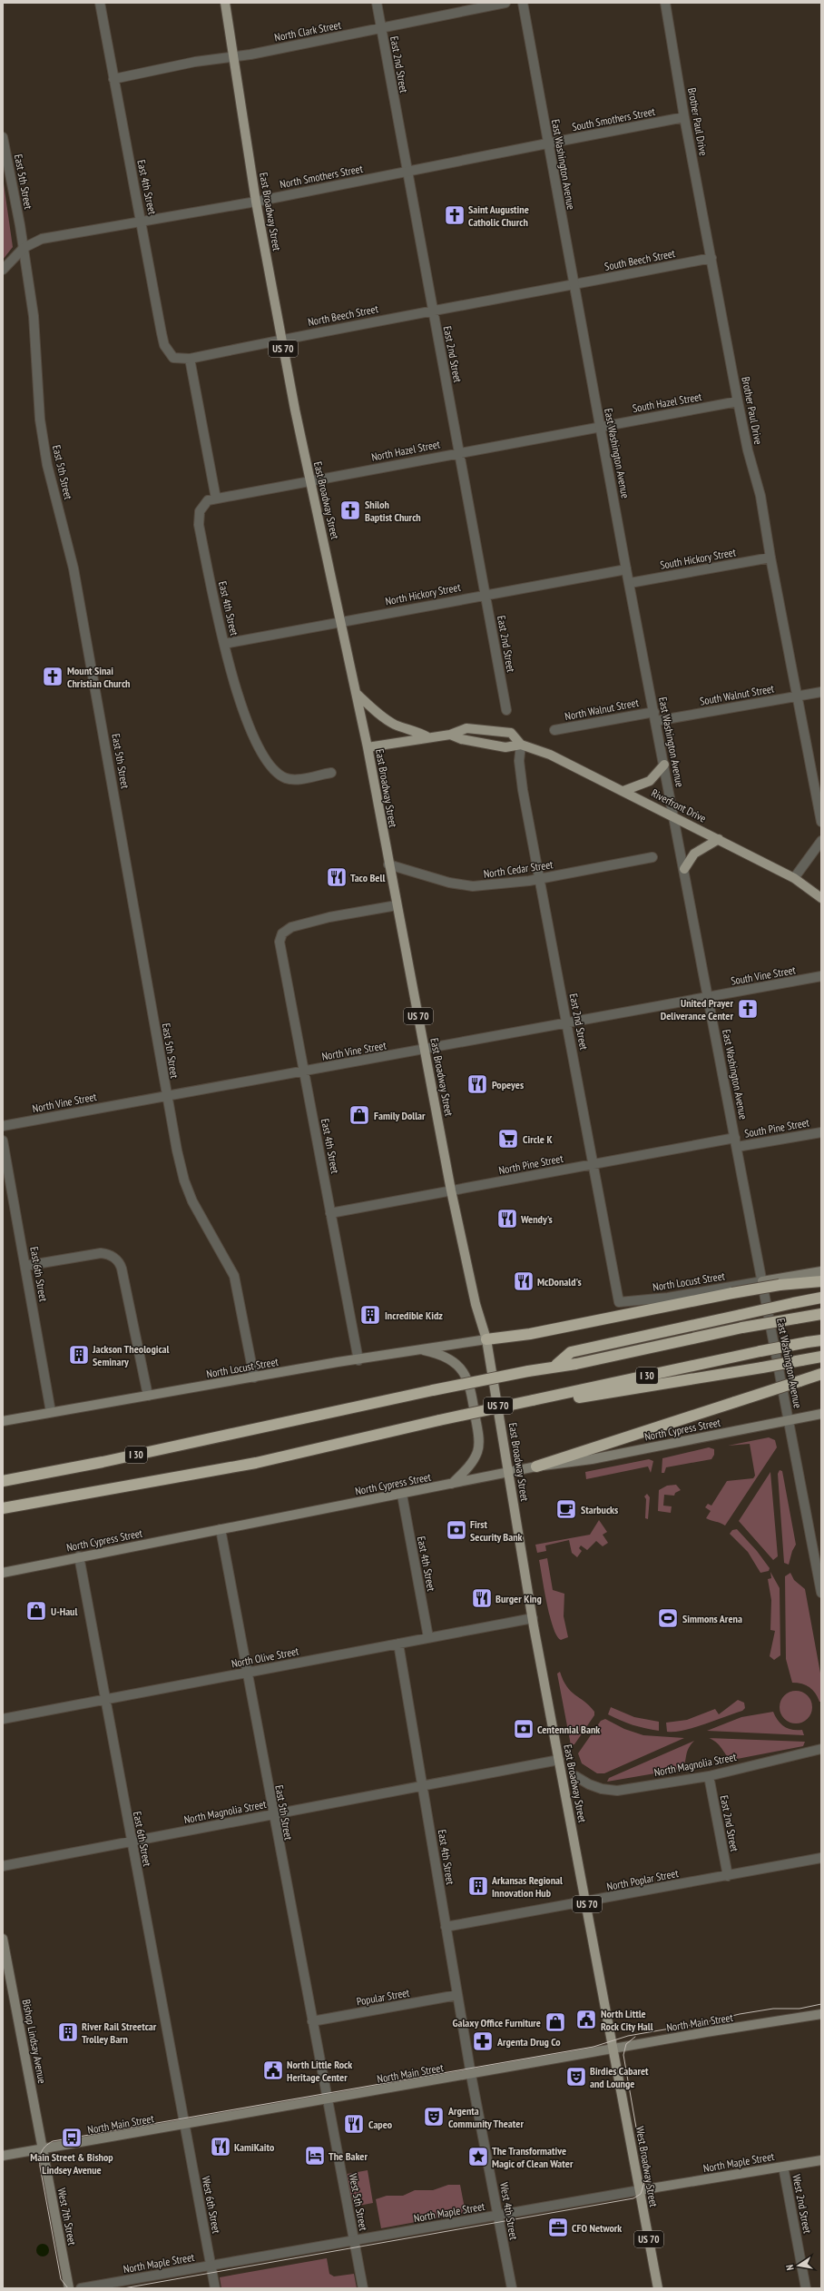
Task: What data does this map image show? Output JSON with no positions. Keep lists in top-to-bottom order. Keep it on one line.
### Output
{"streets":{"highway":["I 30"],"main road":["East Broadway Street","US 70","Riverfront Drive","North Locust Street","North Cypress Street","North Main Street","Bishop Lindsay Avenue","North Maple Street","West Broadway Street","West 7th Street"],"street":["North Clark Street","East 2nd Street","South Smothers Street","Brother Paul Drive","East Washington Avenue","North Smothers Street","East 5th Street","East 4th Street","South Beech Street","North Beech Street","South Hazel Street","North Hazel Street","South Hickory Street","North Hickory Street","South Walnut Street","North Walnut Street","North Cedar Street","South Vine Street","North Vine Street","South Pine Street","North Pine Street","East 6th Street","North Olive Street","North Magnolia Street","North Poplar Street","Popular Street","West 5th Street","West 2nd Street","West 6th Street","West 4th Street"]},"crossings":[["North Clark Street","East 2nd Street"],["North Clark Street","East 4th Street"],["North Clark Street","East Broadway Street"],["East 2nd Street","North Smothers Street"],["East 2nd Street","North Beech Street"],["East 2nd Street","North Hazel Street"],["East 2nd Street","North Hickory Street"],["East 2nd Street","Riverfront Drive"],["East 2nd Street","North Cedar Street"],["East 2nd Street","North Vine Street"],["East 2nd Street","North Pine Street"],["East 2nd Street","North Locust Street"],["East 2nd Street","North Magnolia Street"],["East 2nd Street","North Poplar Street"],["South Smothers Street","Brother Paul Drive"],["South Smothers Street","East Washington Avenue"],["South Smothers Street","North Smothers Street"],["Brother Paul Drive","South Beech Street"],["Brother Paul Drive","South Hazel Street"],["Brother Paul Drive","South Hickory Street"],["Brother Paul Drive","South Walnut Street"],["East Washington Avenue","North Smothers Street"],["East Washington Avenue","South Beech Street"],["East Washington Avenue","North Beech Street"],["East Washington Avenue","South Hazel Street"],["East Washington Avenue","North Hazel Street"],["East Washington Avenue","South Hickory Street"],["East Washington Avenue","North Hickory Street"],["East Washington Avenue","South Walnut Street"],["East Washington Avenue","North Walnut Street"],["East Washington Avenue","Riverfront Drive"],["East Washington Avenue","South Vine Street"],["East Washington Avenue","North Vine Street"],["East Washington Avenue","South Pine Street"],["East Washington Avenue","North Pine Street"],["East Washington Avenue","North Locust Street"],["East Washington Avenue","North Cypress Street"],["North Smothers Street","East 5th Street"],["North Smothers Street","East 4th Street"],["North Smothers Street","East Broadway Street"],["East 5th Street","North Vine Street"],["East 5th Street","North Locust Street"],["East 5th Street","North Cypress Street"],["East 5th Street","North Olive Street"],["East 5th Street","North Magnolia Street"],["East 5th Street","Popular Street"],["East 5th Street","North Main Street"],["East 5th Street","West 5th Street"],["East 4th Street","East Broadway Street"],["East 4th Street","North Beech Street"],["East 4th Street","North Hazel Street"],["East 4th Street","North Hickory Street"],["East 4th Street","North Vine Street"],["East 4th Street","North Pine Street"],["East 4th Street","North Locust Street"],["East 4th Street","North Cypress Street"],["East 4th Street","North Olive Street"],["East 4th Street","North Magnolia Street"],["East 4th Street","North Poplar Street"],["East 4th Street","Popular Street"],["East 4th Street","North Main Street"],["East 4th Street","West 4th Street"],["East Broadway Street","North Beech Street"],["East Broadway Street","North Hazel Street"],["East Broadway Street","North Hickory Street"],["East Broadway Street","Riverfront Drive"],["East Broadway Street","North Cedar Street"],["East Broadway Street","North Vine Street"],["East Broadway Street","North Pine Street"],["East Broadway Street","North Locust Street"],["East Broadway Street","North Cypress Street"],["East Broadway Street","North Olive Street"],["East Broadway Street","North Magnolia Street"],["East Broadway Street","North Poplar Street"],["East Broadway Street","North Main Street"],["East Broadway Street","West Broadway Street"],["South Beech Street","North Beech Street"],["South Hazel Street","North Hazel Street"],["South Vine Street","North Vine Street"],["South Pine Street","North Pine Street"],["East 6th Street","North Locust Street"],["East 6th Street","North Cypress Street"],["East 6th Street","North Olive Street"],["East 6th Street","North Magnolia Street"],["East 6th Street","North Main Street"],["East 6th Street","West 6th Street"],["North Main Street","Bishop Lindsay Avenue"],["North Main Street","West Broadway Street"],["North Main Street","West 5th Street"],["North Main Street","West 6th Street"],["North Main Street","West 4th Street"],["North Main Street","West 7th Street"],["Bishop Lindsay Avenue","West 7th Street"],["North Maple Street","West Broadway Street"],["North Maple Street","West 5th Street"],["North Maple Street","West 2nd Street"],["North Maple Street","West 6th Street"],["North Maple Street","West 4th Street"]],"places":{"church":["Saint Augustine Catholic Church","Shiloh Baptist Church","Mount Sinai Christian Church","United Prayer Deliverance Center"],"restaurant":["Taco Bell","Popeyes","Wendy's","McDonald's","Burger King","Capeo","KamiKaito"],"shop":["Family Dollar","U-Haul","Galaxy Office Furniture"],"supermarket":["Circle K"],"building":["Incredible Kidz","Jackson Theological Seminary","Arkansas Regional Innovation Hub","River Rail Streetcar Trolley Barn"],"cafe":["Starbucks"],"bank":["First Security Bank","Centennial Bank"],"sports":["Simmons Arena"],"public building":["North Little Rock City Hall","North Little Rock Heritage Center"],"pharmacy":["Argenta Drug Co"],"theatre":["Birdies Cabaret and Lounge","Argenta Community Theater"],"bus stop":["Main Street & Bishop Lindsey Avenue"],"hotel":["The Baker"],"place":["The Transformative Magic of Clean Water"],"office":["CFO Network"]},"north":"left"}
